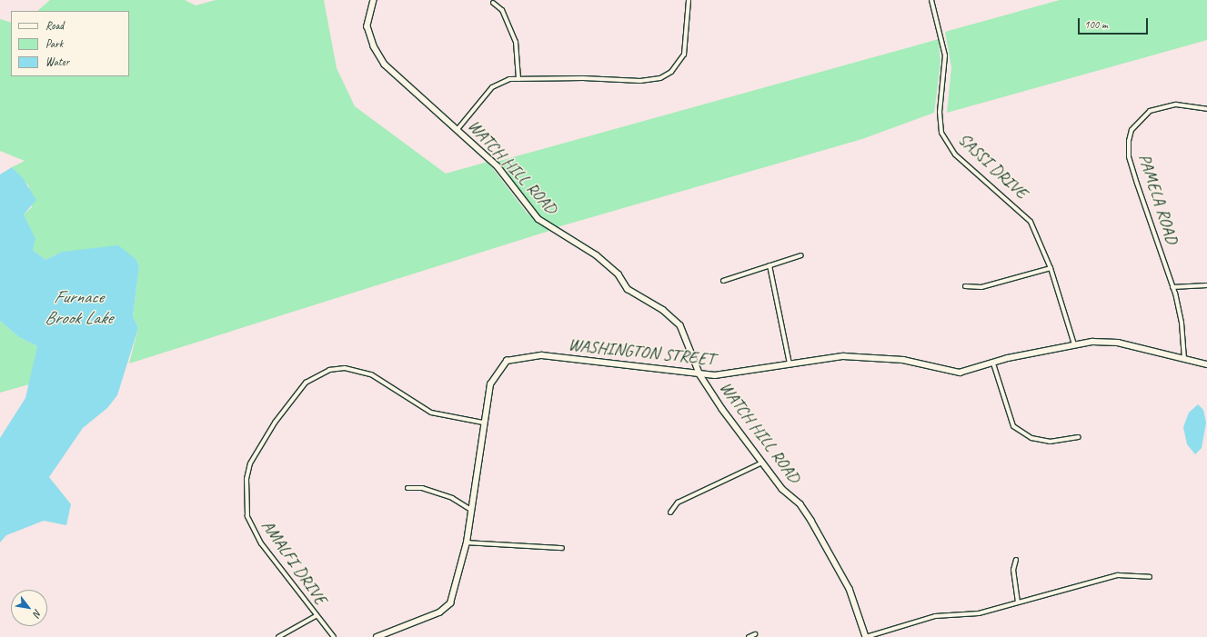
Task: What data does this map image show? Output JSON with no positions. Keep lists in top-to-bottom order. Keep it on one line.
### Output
{"streets":{"street":["SASSI DRIVE","WATCH HILL ROAD","PAMELA ROAD","WASHINGTON STREET","AMALFI DRIVE"]},"crossings":[["SASSI DRIVE","WASHINGTON STREET"],["WATCH HILL ROAD","WASHINGTON STREET"],["PAMELA ROAD","WASHINGTON STREET"],["WASHINGTON STREET","AMALFI DRIVE"]],"water":["Furnace Brook Lake"],"legend":["Road","Park","Water"],"scale_bar":"100 m","north":"bottom right"}
